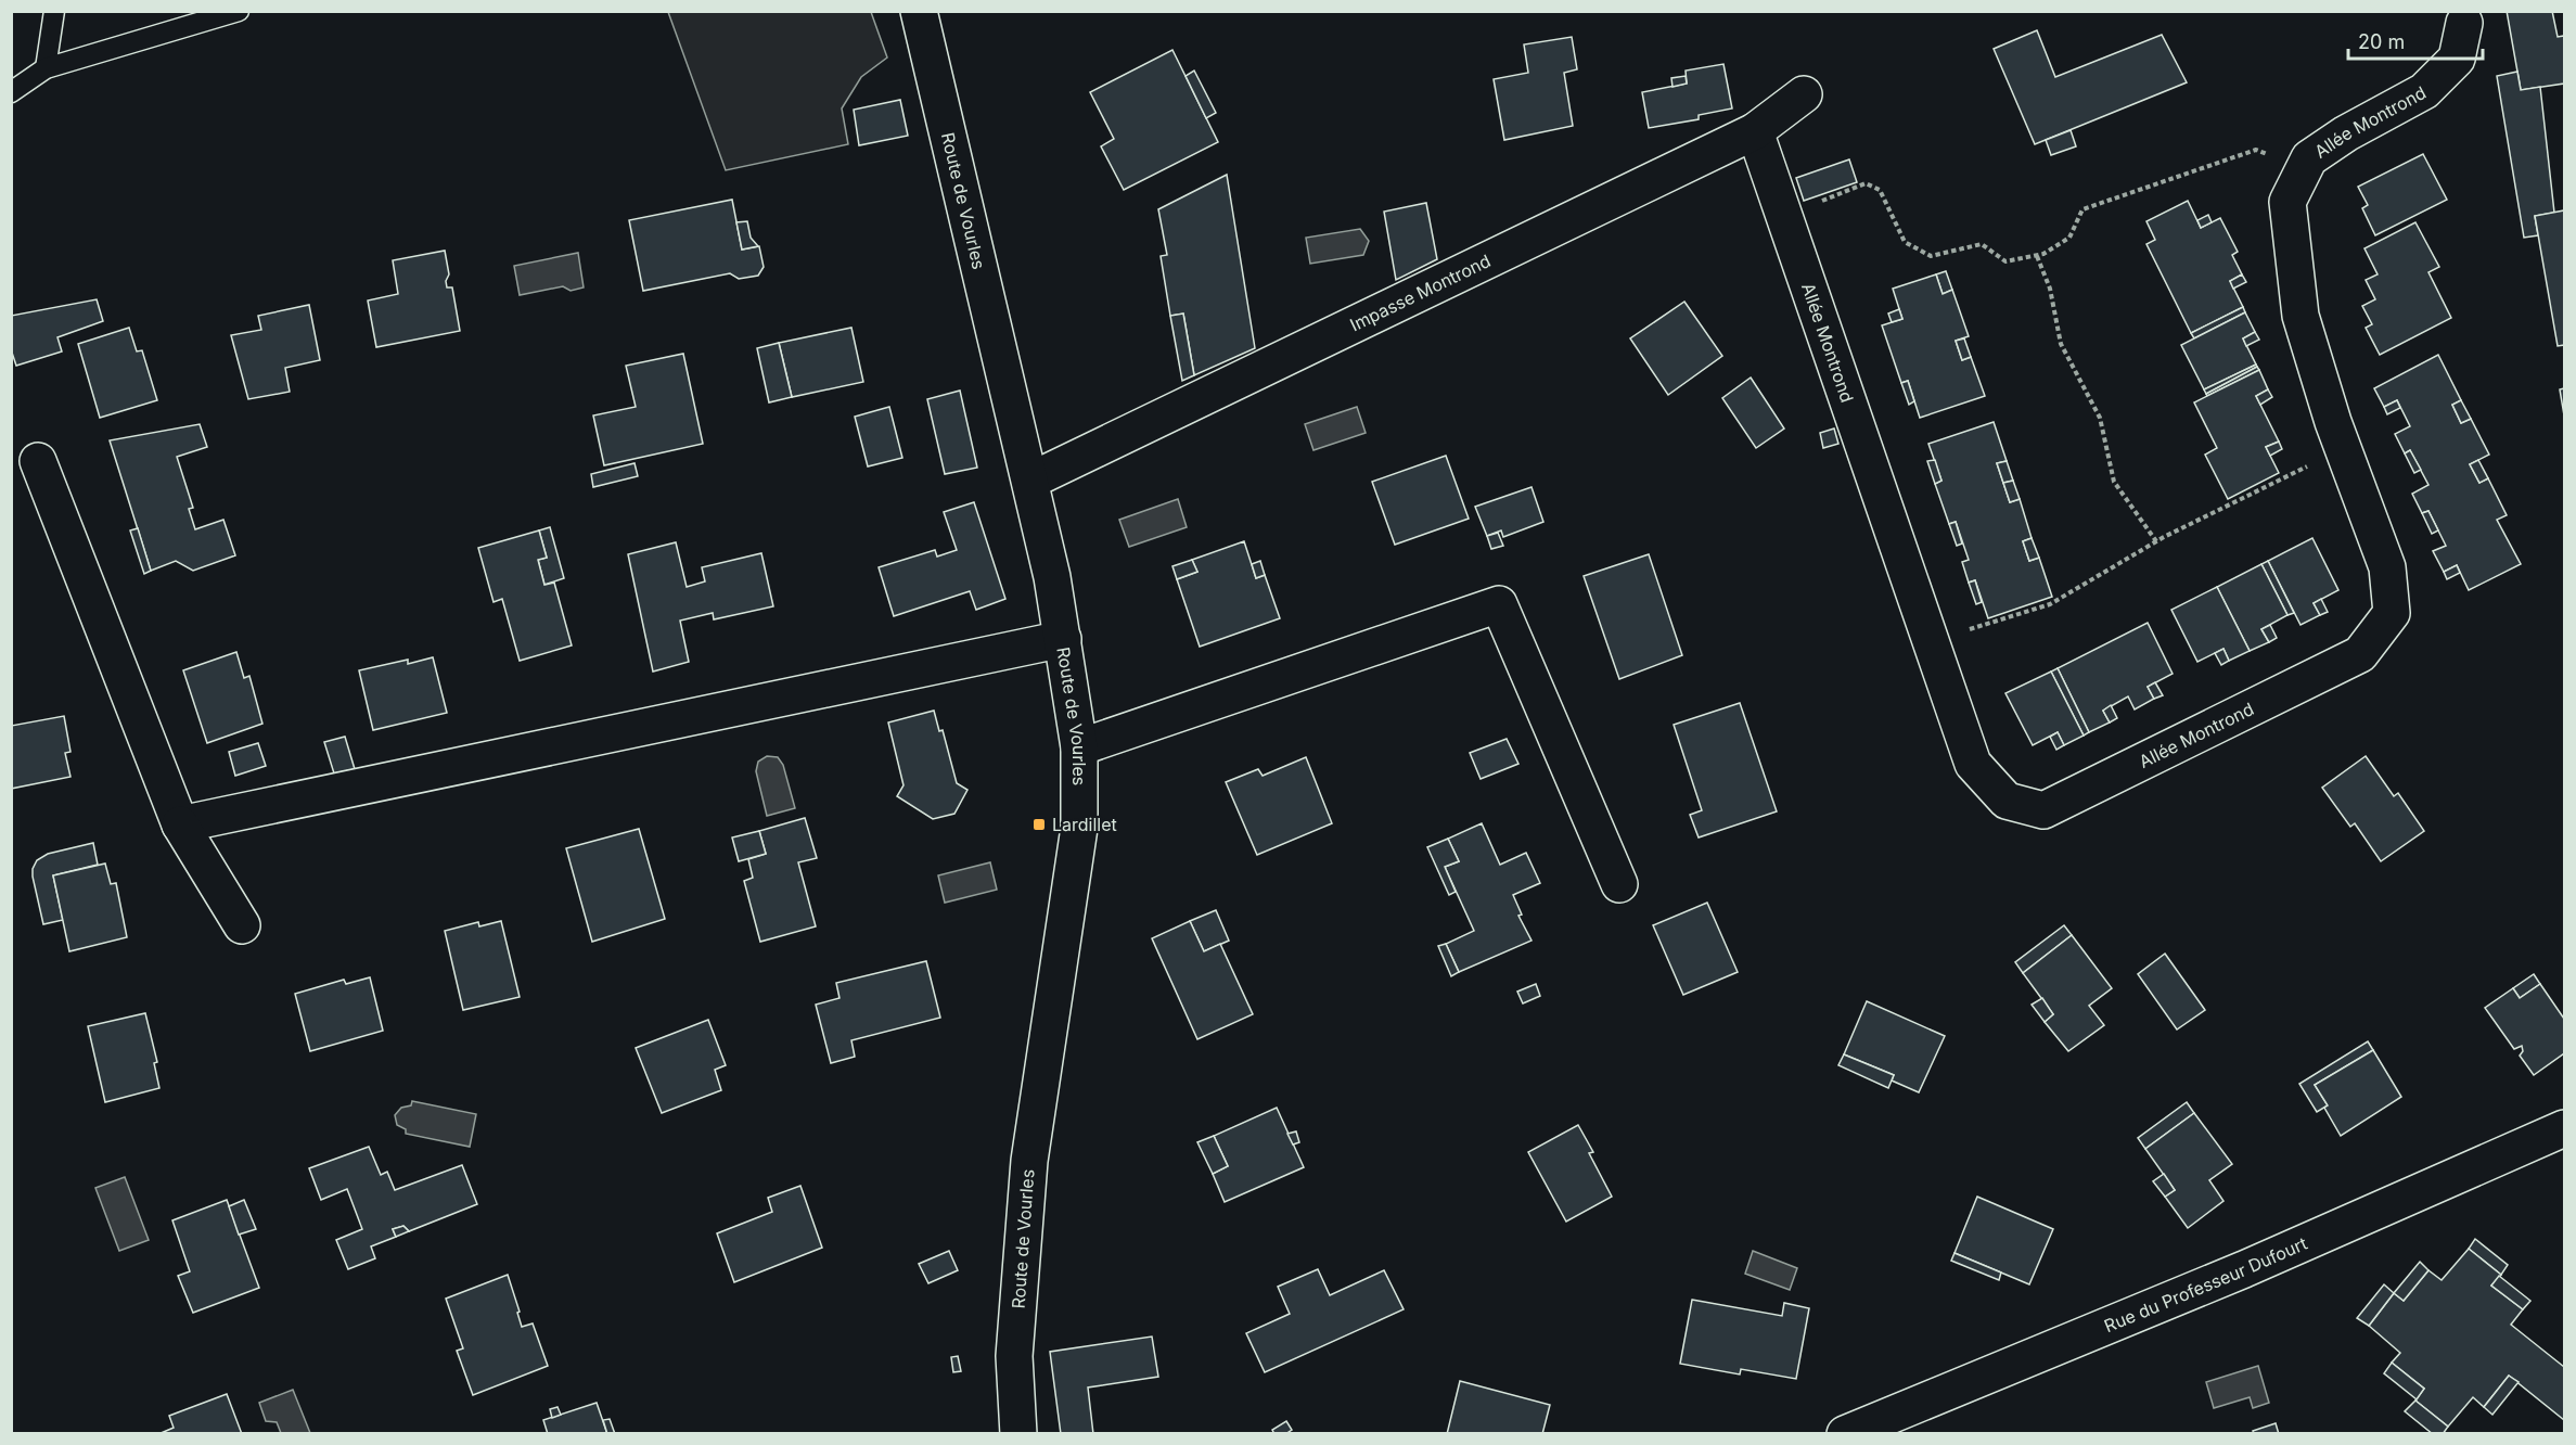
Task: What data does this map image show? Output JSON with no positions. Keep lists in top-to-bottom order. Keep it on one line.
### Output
{"streets":{"street":["Allée Montrond","Route de Vourles","Impasse Montrond","Rue du Professeur Dufourt"]},"crossings":[["Allée Montrond","Impasse Montrond"],["Route de Vourles","Impasse Montrond"]],"places":{"transit":["Lardillet"]},"scale_bar":"20 m"}
